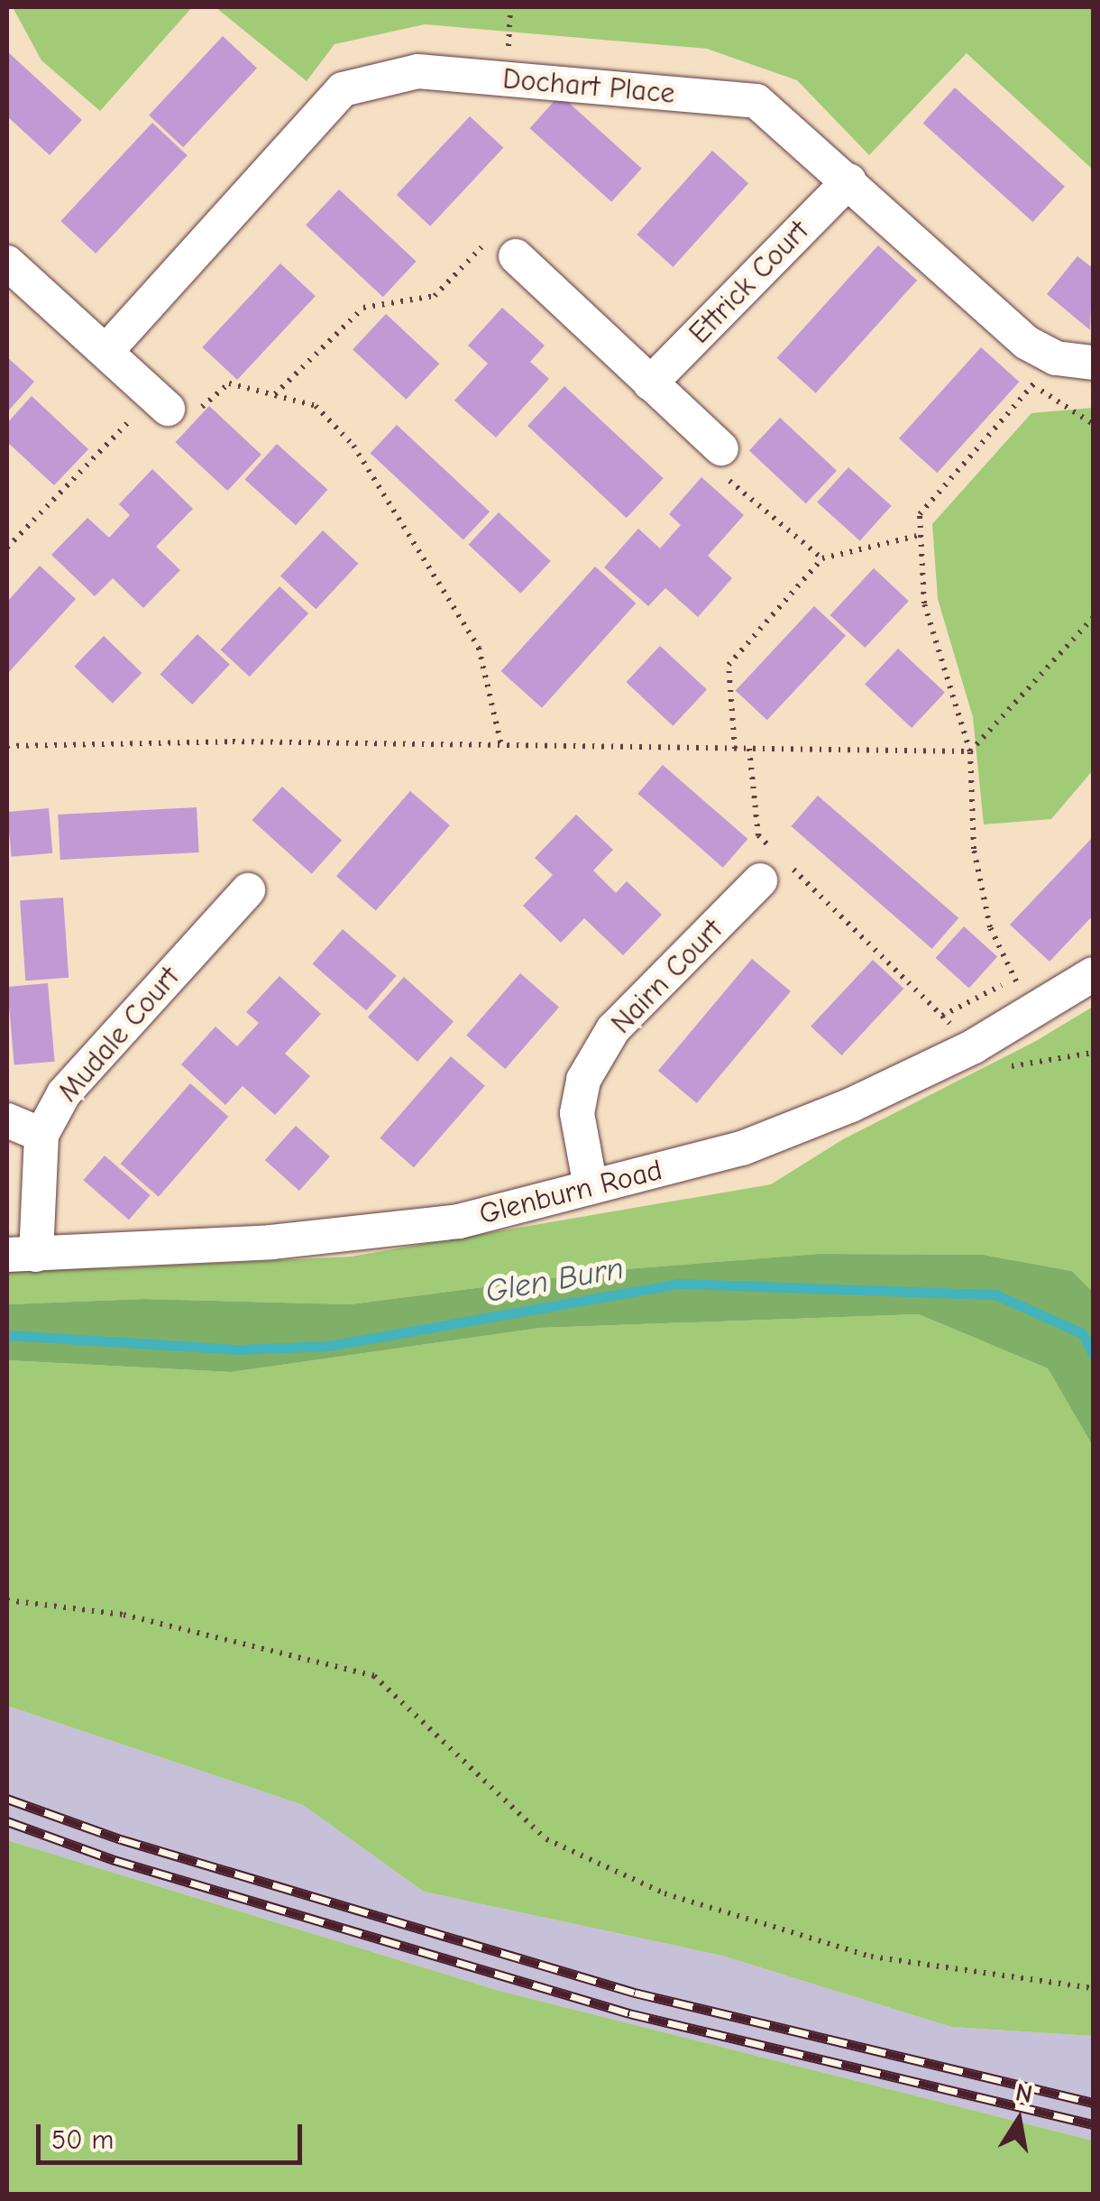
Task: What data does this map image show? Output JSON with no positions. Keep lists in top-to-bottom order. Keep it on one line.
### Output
{"streets":{"street":["Dochart Place","Ettrick Court","Nairn Court","Mudale Court","Glenburn Road"]},"crossings":[["Dochart Place","Ettrick Court"],["Nairn Court","Glenburn Road"],["Mudale Court","Glenburn Road"]],"water":["Glen Burn"],"scale_bar":"50 m","north":"top"}
